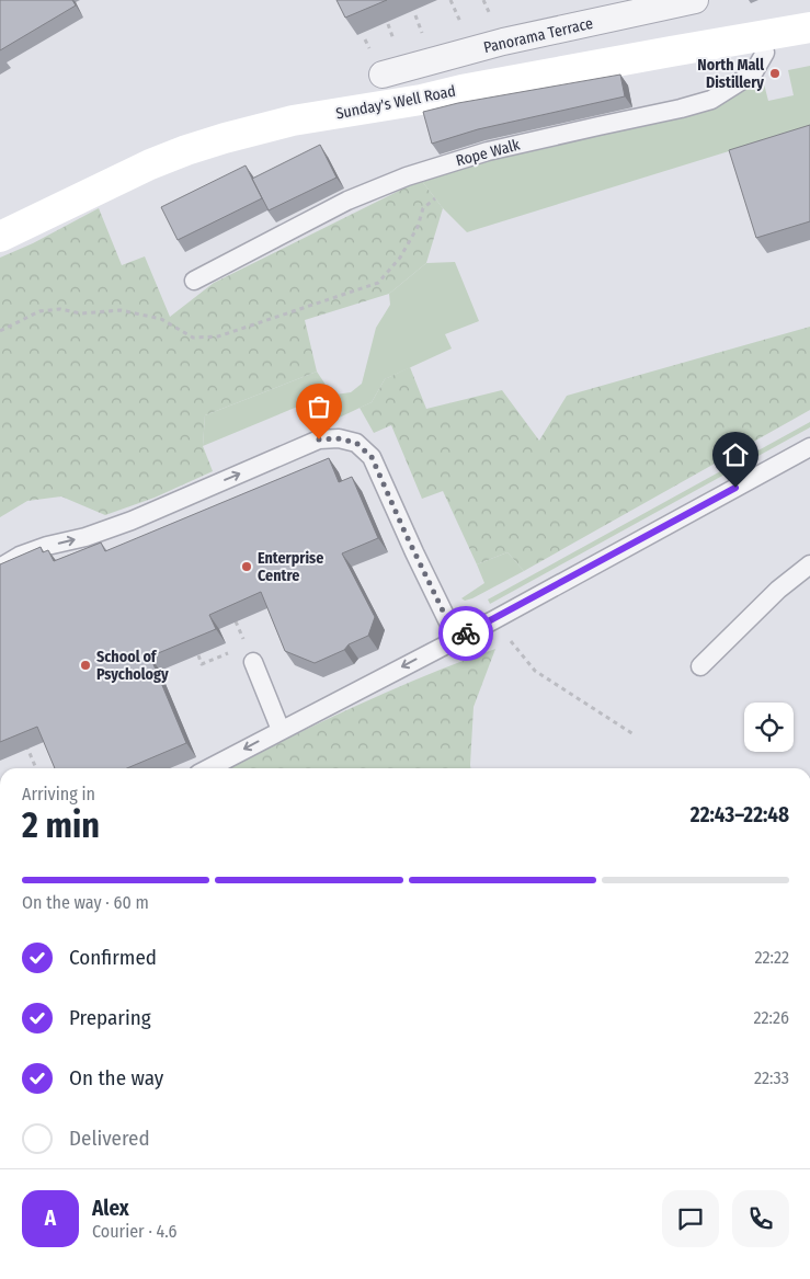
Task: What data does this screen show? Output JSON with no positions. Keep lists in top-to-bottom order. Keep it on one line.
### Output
{"streets":{"main road":["Sunday's Well Road"],"street":["Panorama Terrace"],"lane":["Rope Walk"]},"crossings":[["Sunday's Well Road","Rope Walk"]],"places":["North Mall Distillery","Enterprise Centre","School of Psychology"],"page":{"heading":["2 min","Arriving in","22:43–22:48"],"panel":["Alex","Courier · 4.6"],"bar":"On the way · 60 m","list":[["Confirmed","22:22"],["Preparing","22:26"],["On the way","22:33"],"Delivered"],"round":"A"}}
